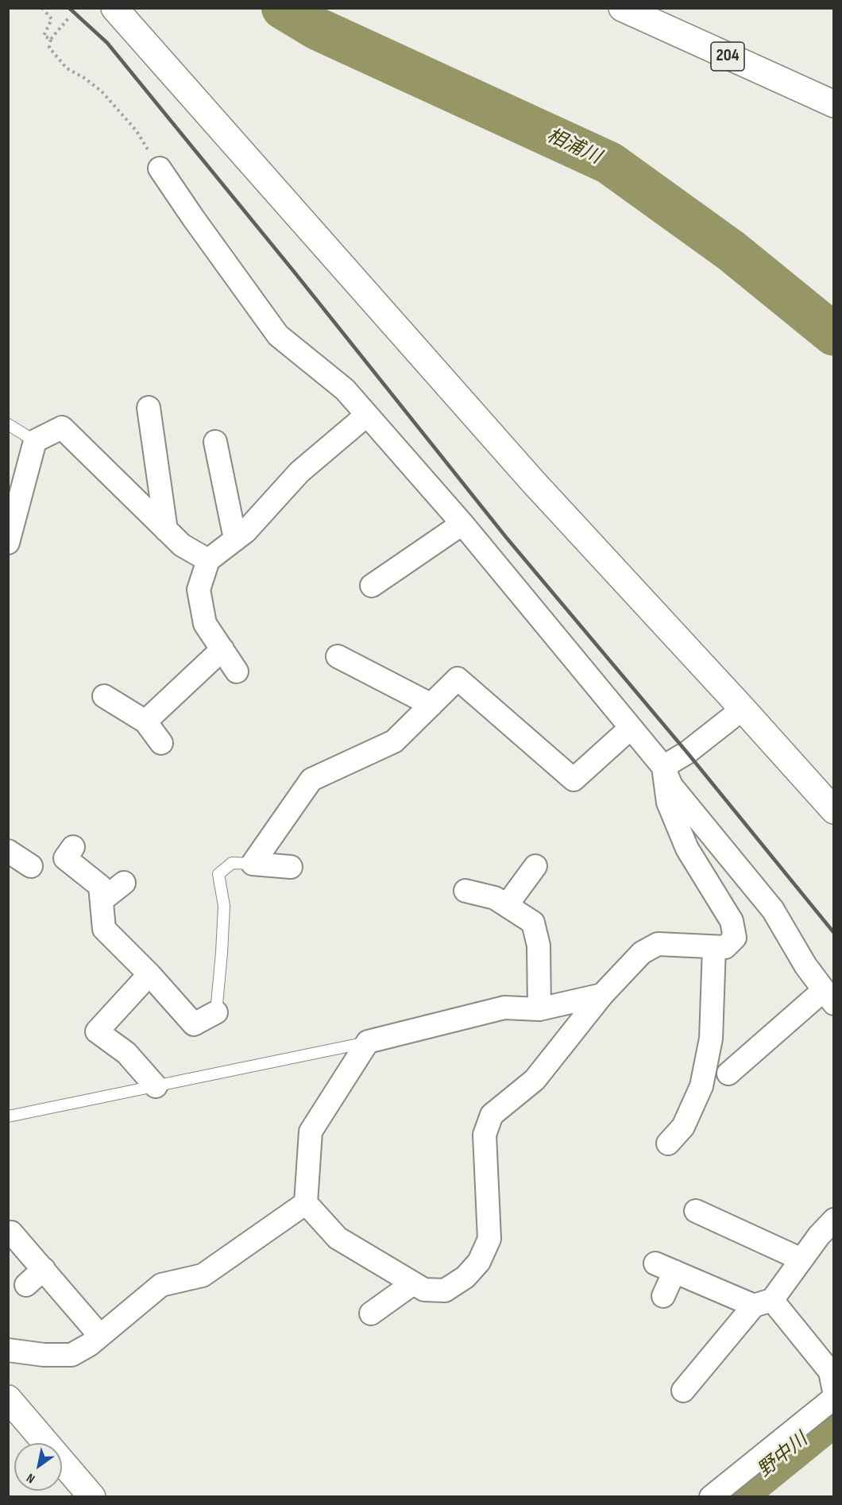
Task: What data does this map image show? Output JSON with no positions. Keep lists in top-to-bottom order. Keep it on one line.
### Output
{"streets":{"main road":["204"]},"water":["相浦川","野中川"],"north":"bottom left"}
